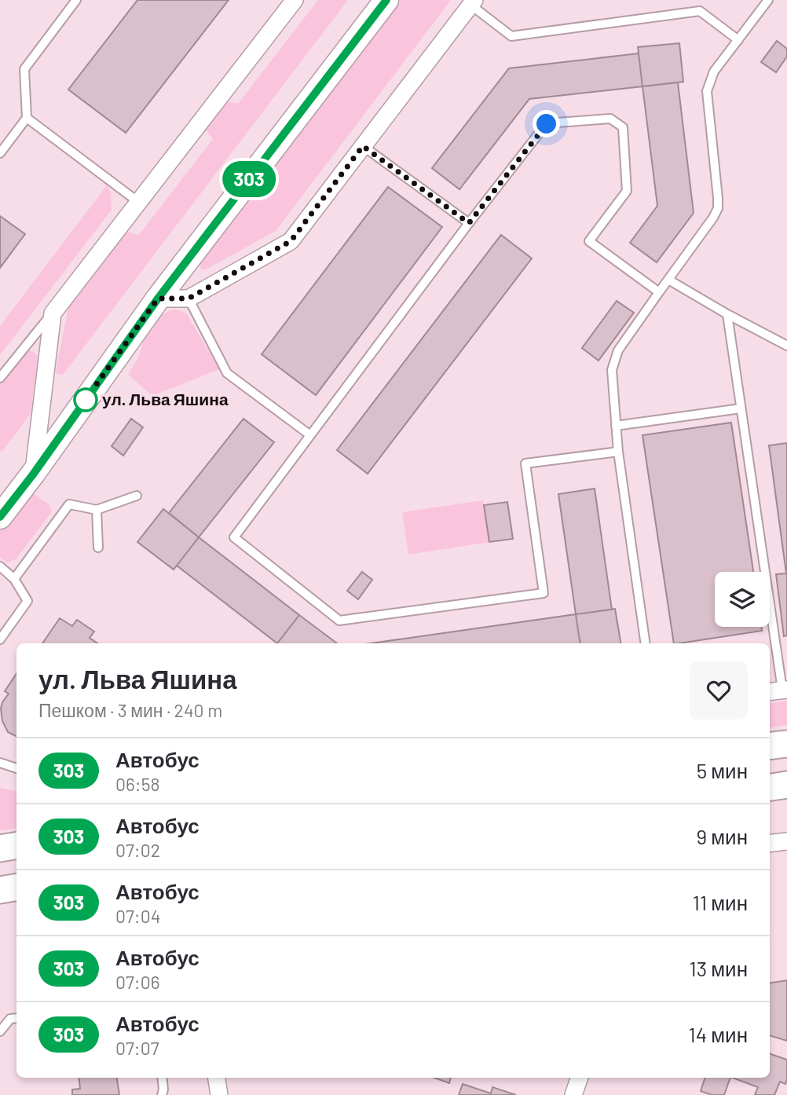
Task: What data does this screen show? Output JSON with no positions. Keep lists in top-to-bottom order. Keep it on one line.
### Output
{"places":["ул. Льва Яшина"],"lines":["bus line 303"],"page":{"on_map":"303","heading":["ул. Льва Яшина","Пешком · 3 мин · 240 m"],"list":[{"mark":"303","name":"Автобус","note":"06:58","value":"5 мин"},{"mark":"303","name":"Автобус","note":"07:02","value":"9 мин"},{"mark":"303","name":"Автобус","note":"07:04","value":"11 мин"},{"mark":"303","name":"Автобус","note":"07:06","value":"13 мин"},{"mark":"303","name":"Автобус","note":"07:07","value":"14 мин"}]}}
